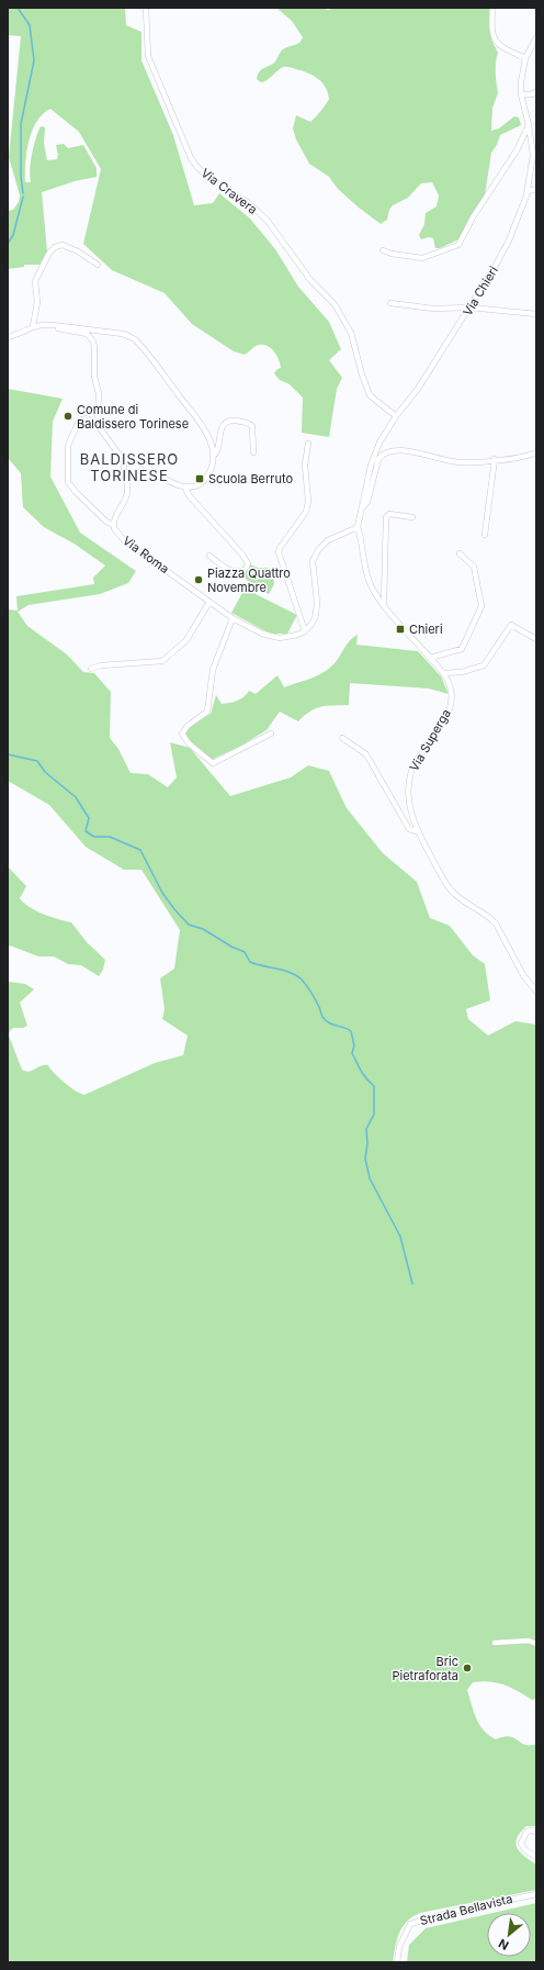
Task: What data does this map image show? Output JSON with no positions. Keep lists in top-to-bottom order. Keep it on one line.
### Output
{"streets":{"street":["Via Cravera","Via Chieri","Via Roma","Via Superga","Strada Bellavista"]},"crossings":[["Via Cravera","Via Chieri"],["Via Chieri","Via Superga"]],"districts":["BALDISSERO TORINESE"],"places":{"other":["Comune di Baldissero Torinese","Piazza Quattro Novembre","Bric Pietraforata"],"transit":["Scuola Berruto","Chieri"]},"north":"bottom left"}
